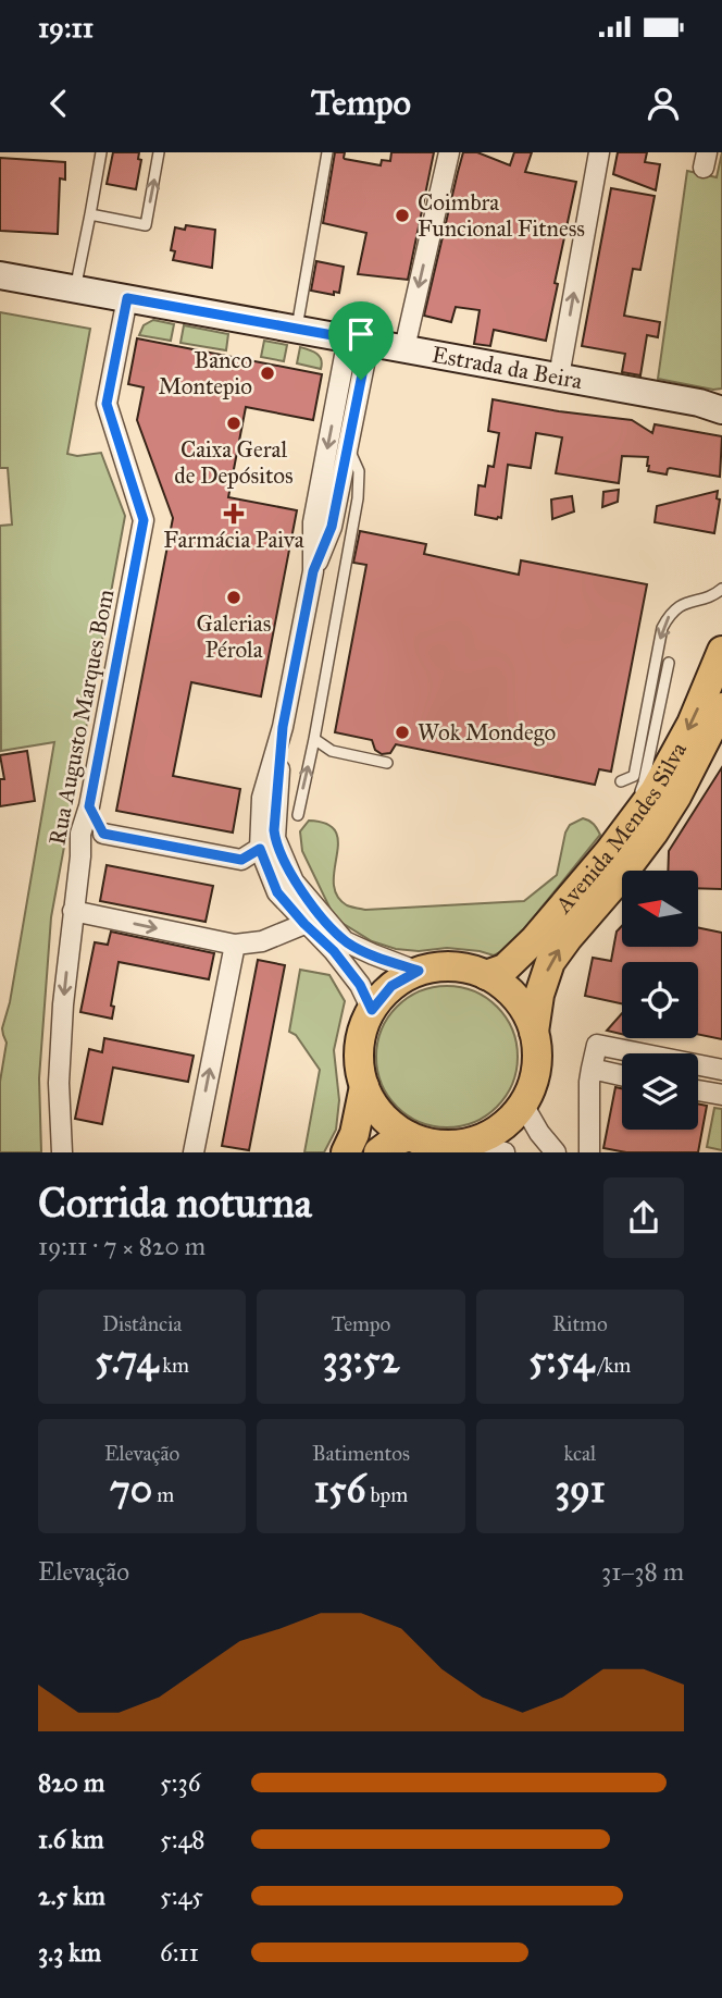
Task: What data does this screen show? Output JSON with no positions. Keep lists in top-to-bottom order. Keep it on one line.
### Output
{"streets":{"main road":["Estrada da Beira","Avenida Mendes Silva"],"street":["Rua Augusto Marques Bom"]},"crossings":[["Estrada da Beira","Rua Augusto Marques Bom"]],"places":{"other":["Coimbra Funcional Fitness","Banco Montepio","Caixa Geral de Depósitos","Galerias Pérola","Wok Mondego"],"health":["Farmácia Paiva"]},"north":"left","page":{"status":"19:11","header":"Tempo","heading":["Corrida noturna","19:11 · 7 × 820 m"],"stats":[["Distância","5.74 km"],["Tempo","33:52"],["Ritmo","5:54 /km"],["Elevação","70 m"],["Batimentos","156 bpm"],["kcal","391"]],"chart":["Elevação","31–38 m"],"list":[{"name":"820 m","note":"5:36"},{"name":"1.6 km","note":"5:48"},{"name":"2.5 km","note":"5:45"},{"name":"3.3 km","note":"6:11"}]}}
